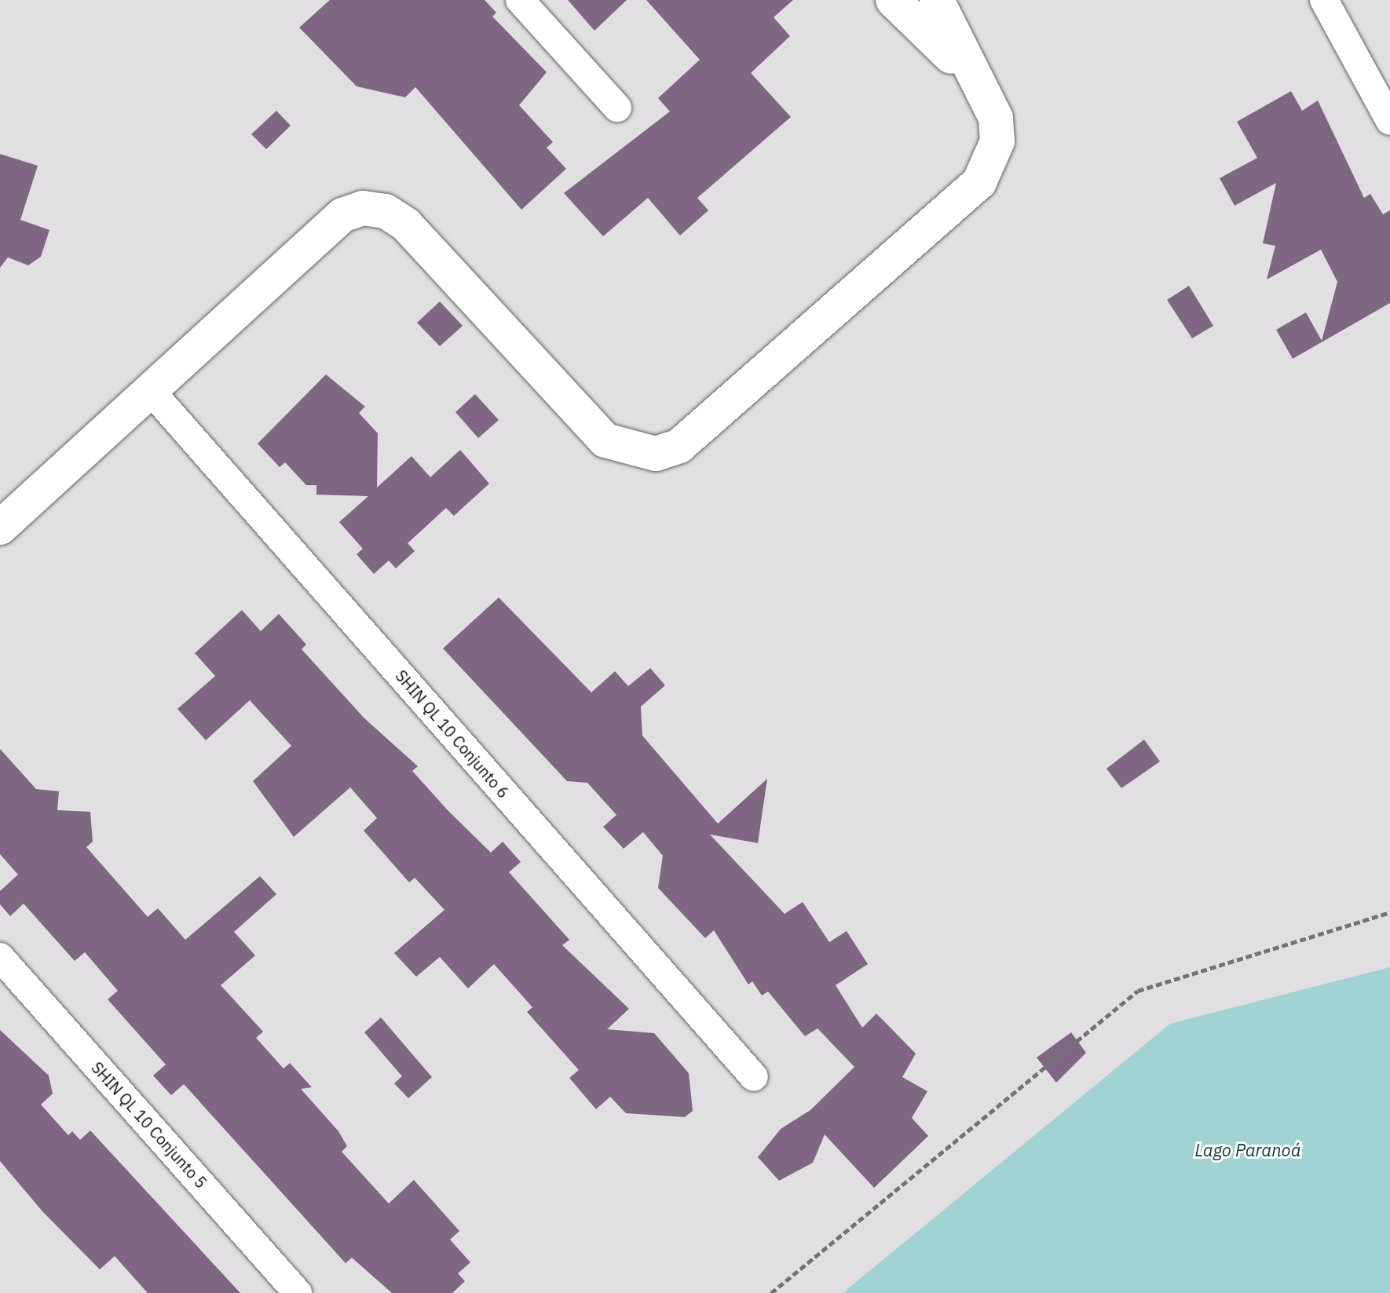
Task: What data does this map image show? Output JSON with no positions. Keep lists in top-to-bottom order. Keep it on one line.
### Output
{"streets":{"street":["SHIN QL 10 Conjunto 6","SHIN QL 10 Conjunto 5"]},"water":["Lago Paranoá"]}
